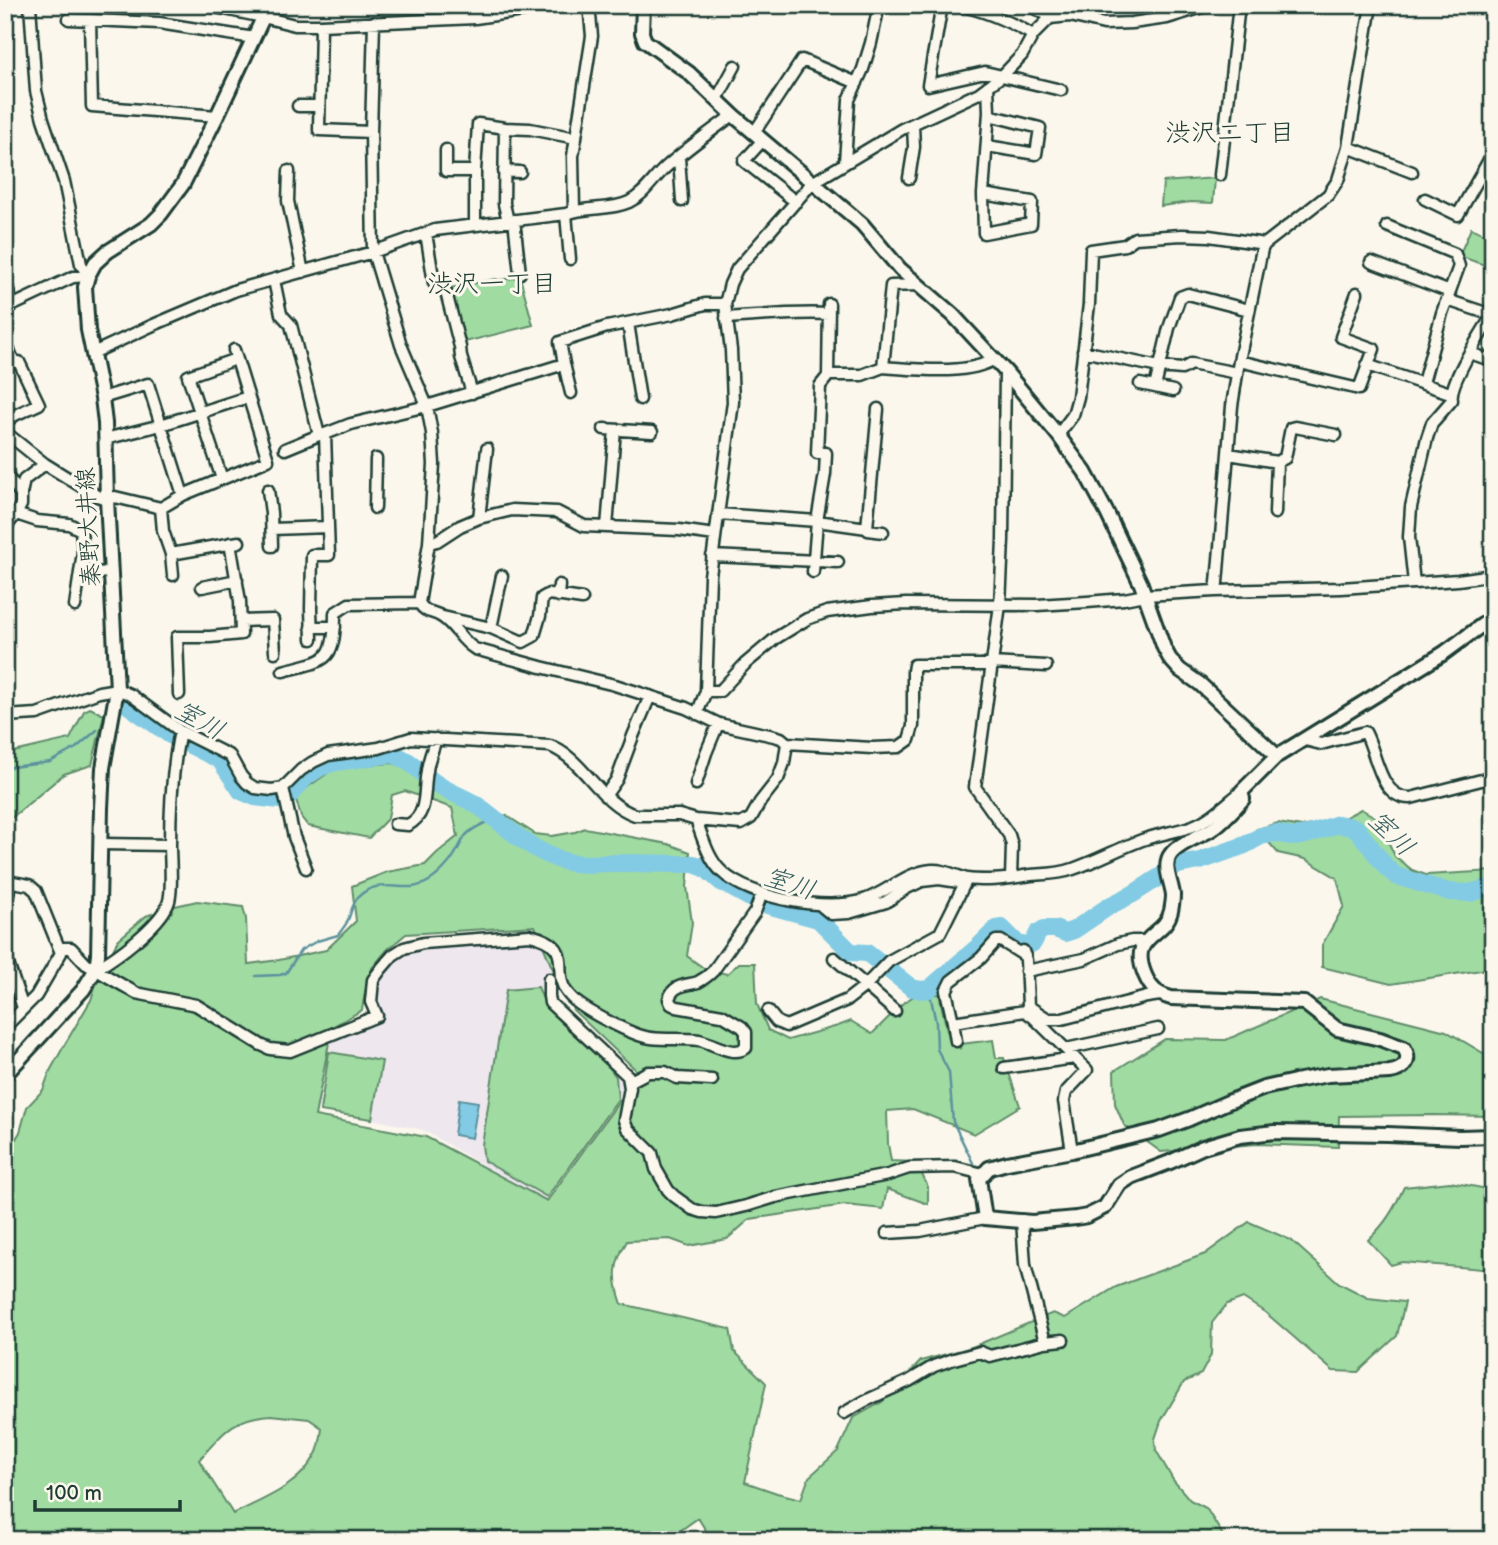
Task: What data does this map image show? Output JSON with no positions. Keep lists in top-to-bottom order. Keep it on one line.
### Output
{"streets":{"street":["秦野大井線"]},"districts":["渋沢二丁目","渋沢一丁目"],"water":["室川"],"scale_bar":"100 m"}
